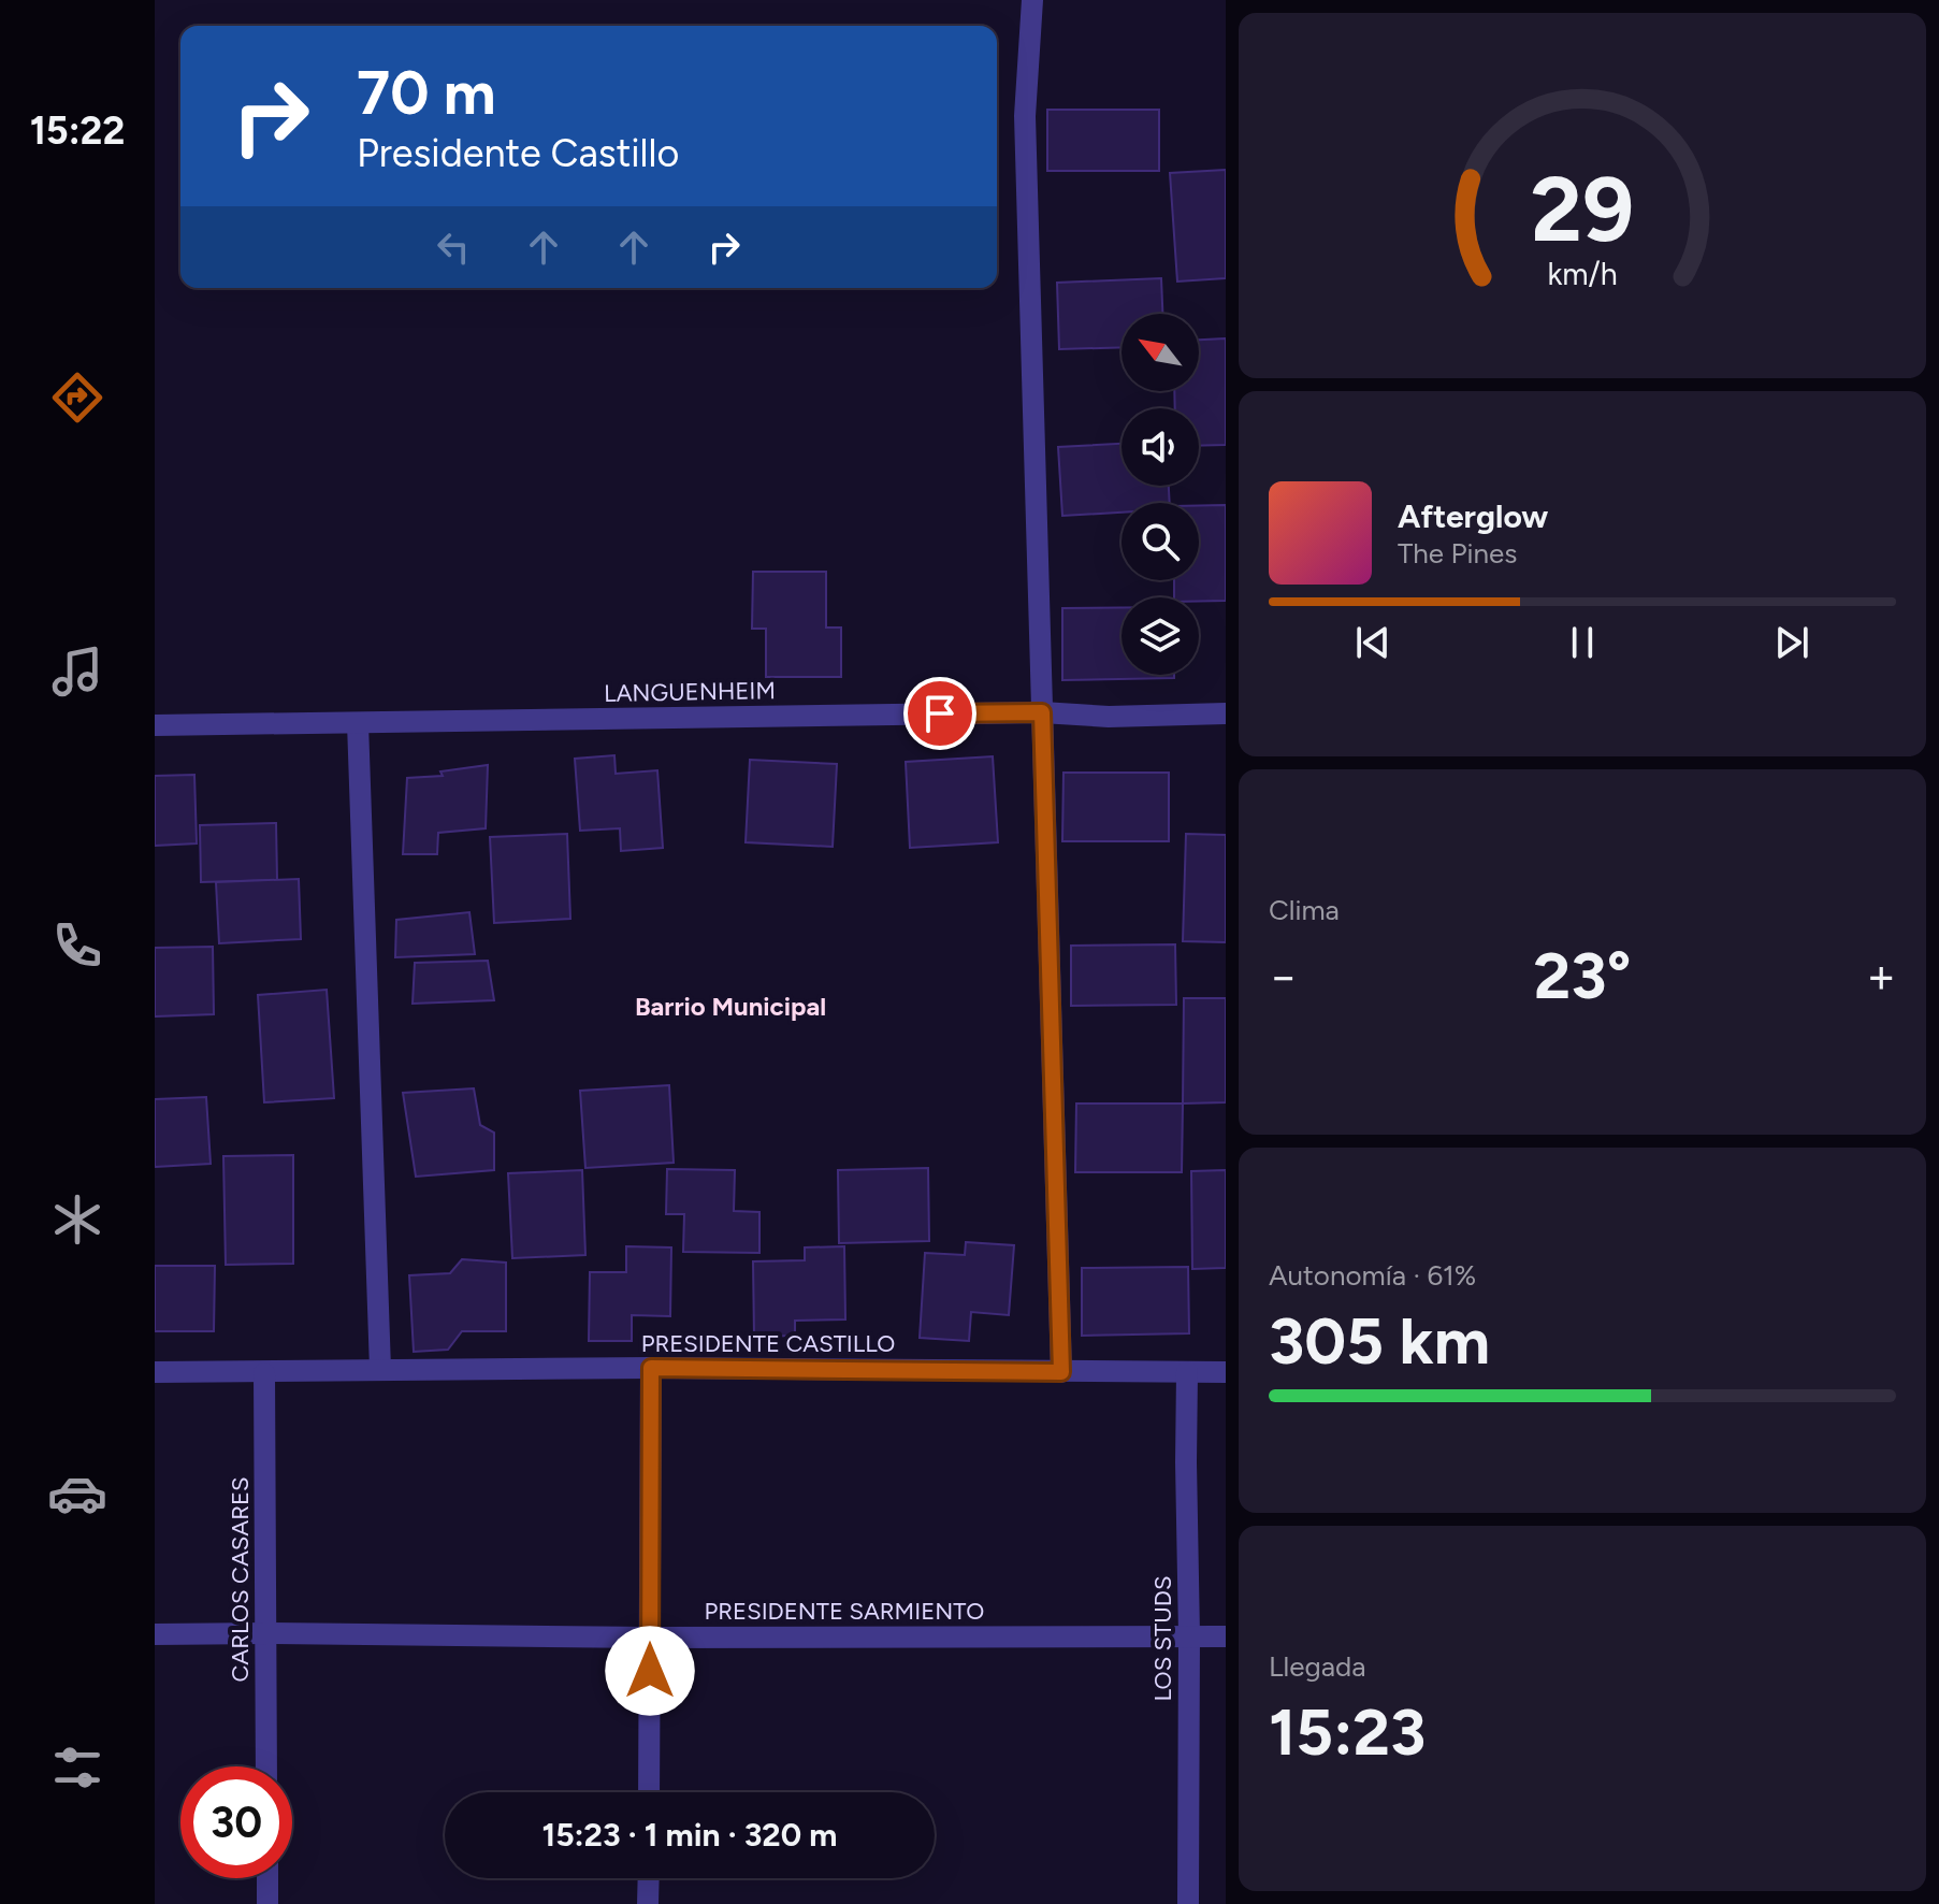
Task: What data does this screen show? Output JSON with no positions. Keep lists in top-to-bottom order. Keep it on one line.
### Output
{"streets":{"street":["LANGUENHEIM","PRESIDENTE CASTILLO","CARLOS CASARES","PRESIDENTE SARMIENTO","LOS STUDS"]},"crossings":[["PRESIDENTE CASTILLO","CARLOS CASARES"],["PRESIDENTE CASTILLO","LOS STUDS"],["CARLOS CASARES","PRESIDENTE SARMIENTO"],["PRESIDENTE SARMIENTO","LOS STUDS"]],"districts":["Barrio Municipal"],"north":"top left","page":{"tabs":"15:22","turn":["70 m","Presidente Castillo"],"song":["Afterglow","The Pines"],"tile":["Clima",["Autonomía · 61%","305 km"],["Llegada","15:23"]],"heat":["−","23°","+"],"limit":"30","trip":"15:23 · 1 min · 320 m","gauge":["29","km/h"]}}
